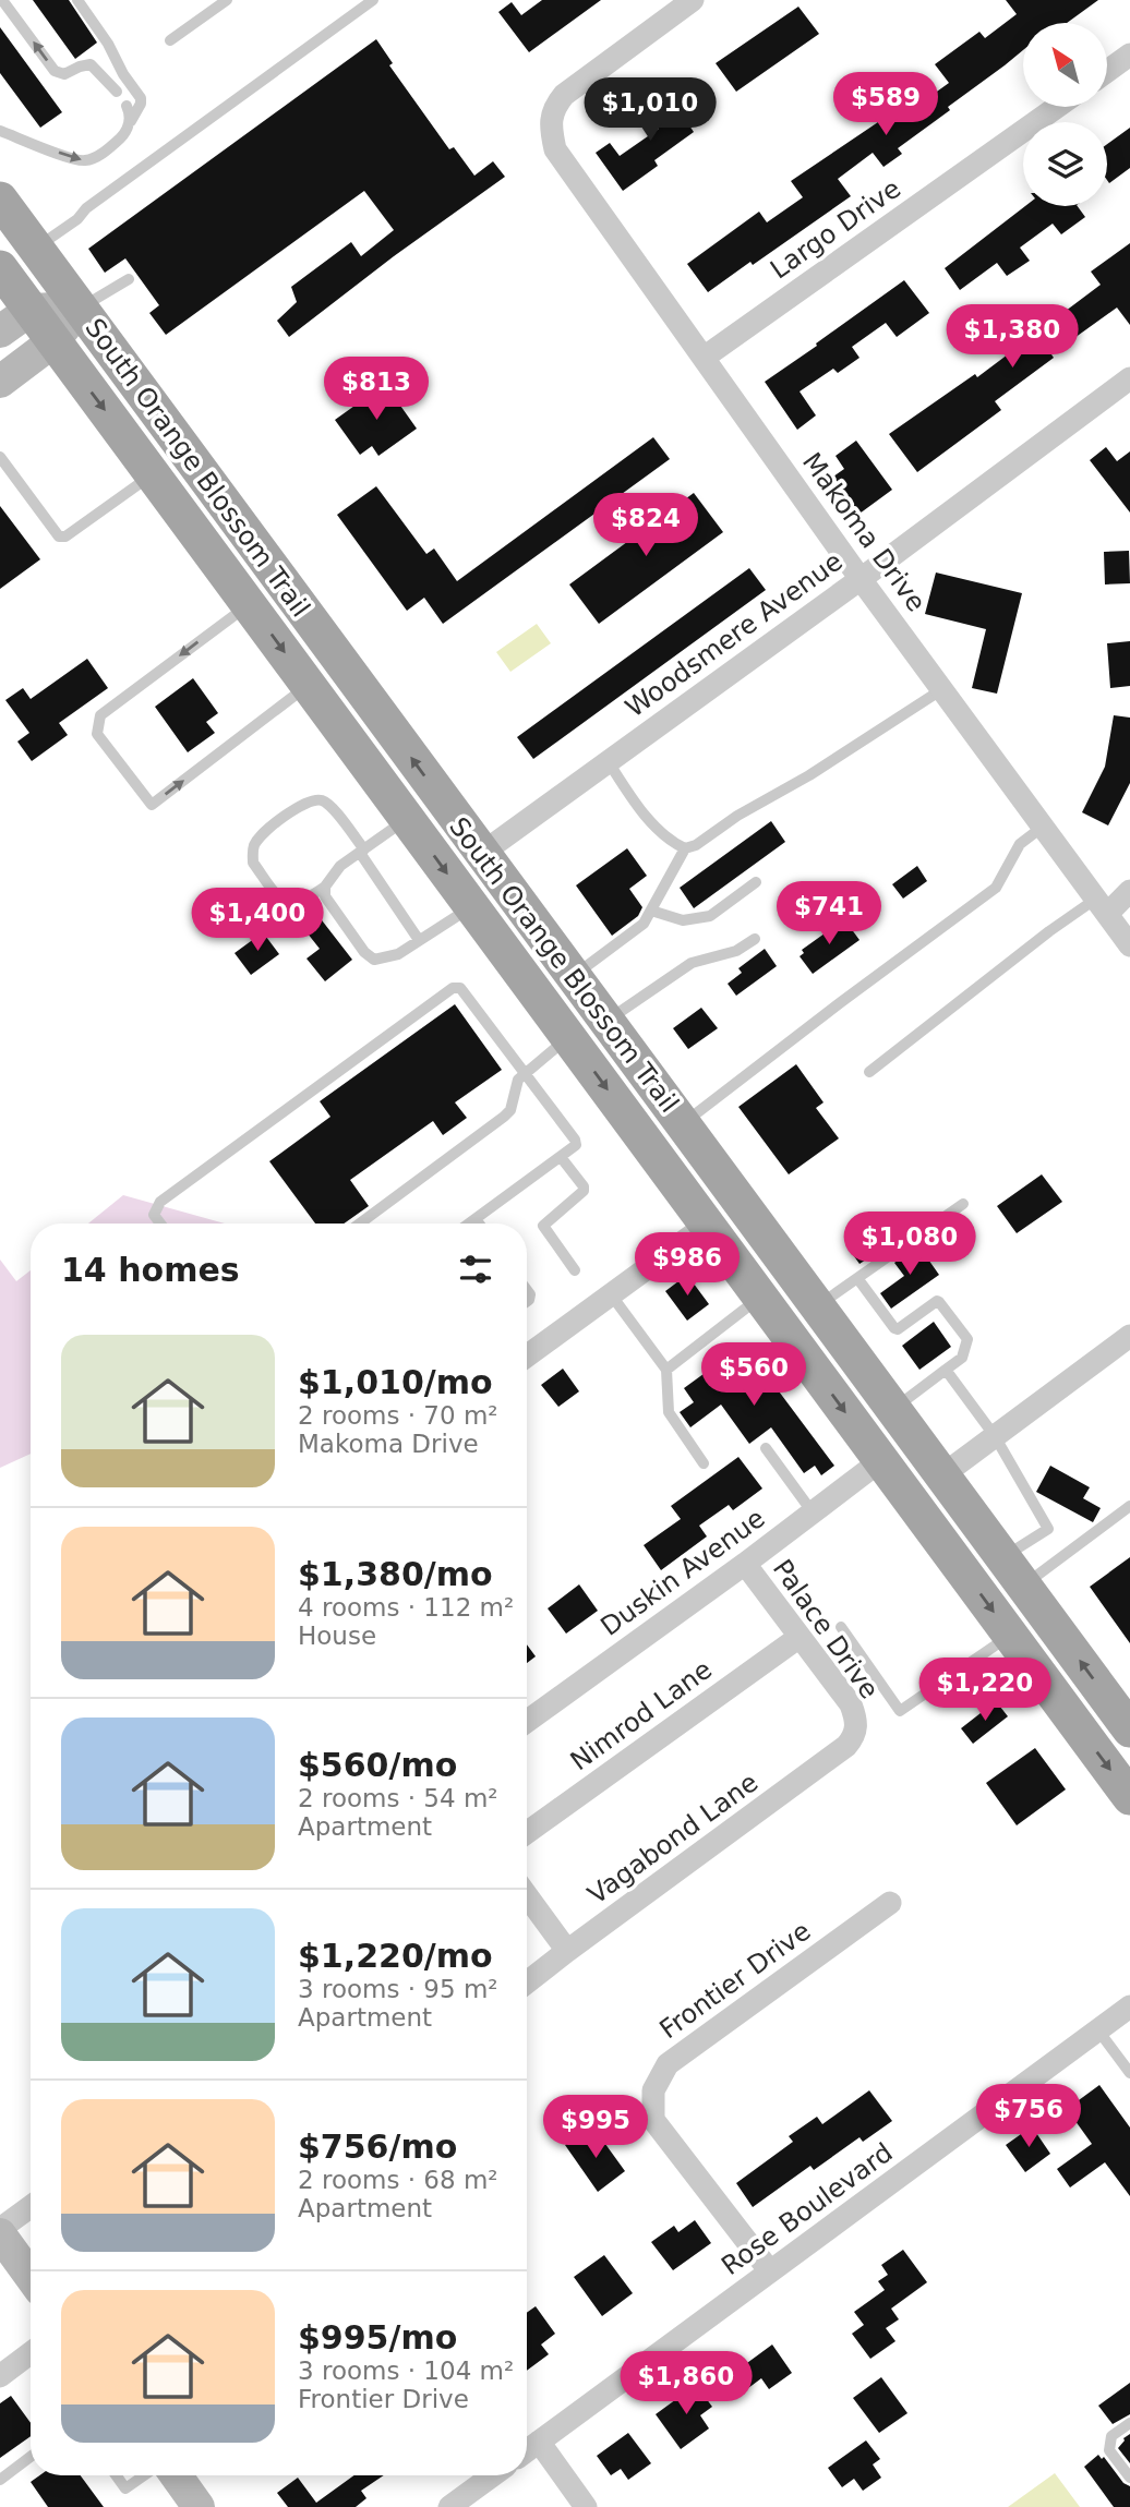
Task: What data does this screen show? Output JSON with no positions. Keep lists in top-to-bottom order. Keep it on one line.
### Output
{"streets":{"main road":["South Orange Blossom Trail"],"street":["Largo Drive","Makoma Drive","Woodsmere Avenue","Duskin Avenue","Palace Drive","Nimrod Lane","Vagabond Lane","Frontier Drive","Rose Boulevard"]},"crossings":[["Largo Drive","Makoma Drive"],["South Orange Blossom Trail","Woodsmere Avenue"],["South Orange Blossom Trail","Duskin Avenue"],["Makoma Drive","Woodsmere Avenue"],["Duskin Avenue","Palace Drive"],["Palace Drive","Nimrod Lane"],["Palace Drive","Vagabond Lane"],["Frontier Drive","Rose Boulevard"]],"north":"top left","page":{"price":["$589","$1,010","$1,380","$813","$824","$741","$1,400","$1,080","$986","$560","$1,220","$756","$995","$1,860"],"heading":"14 homes","list":[{"name":"$1,010/mo","note":"2 rooms · 70 m² · Makoma Drive"},{"name":"$1,380/mo","note":"4 rooms · 112 m² · House"},{"name":"$560/mo","note":"2 rooms · 54 m² · Apartment"},{"name":"$1,220/mo","note":"3 rooms · 95 m² · Apartment"},{"name":"$756/mo","note":"2 rooms · 68 m² · Apartment"},{"name":"$995/mo","note":"3 rooms · 104 m² · Frontier Drive"}]}}
